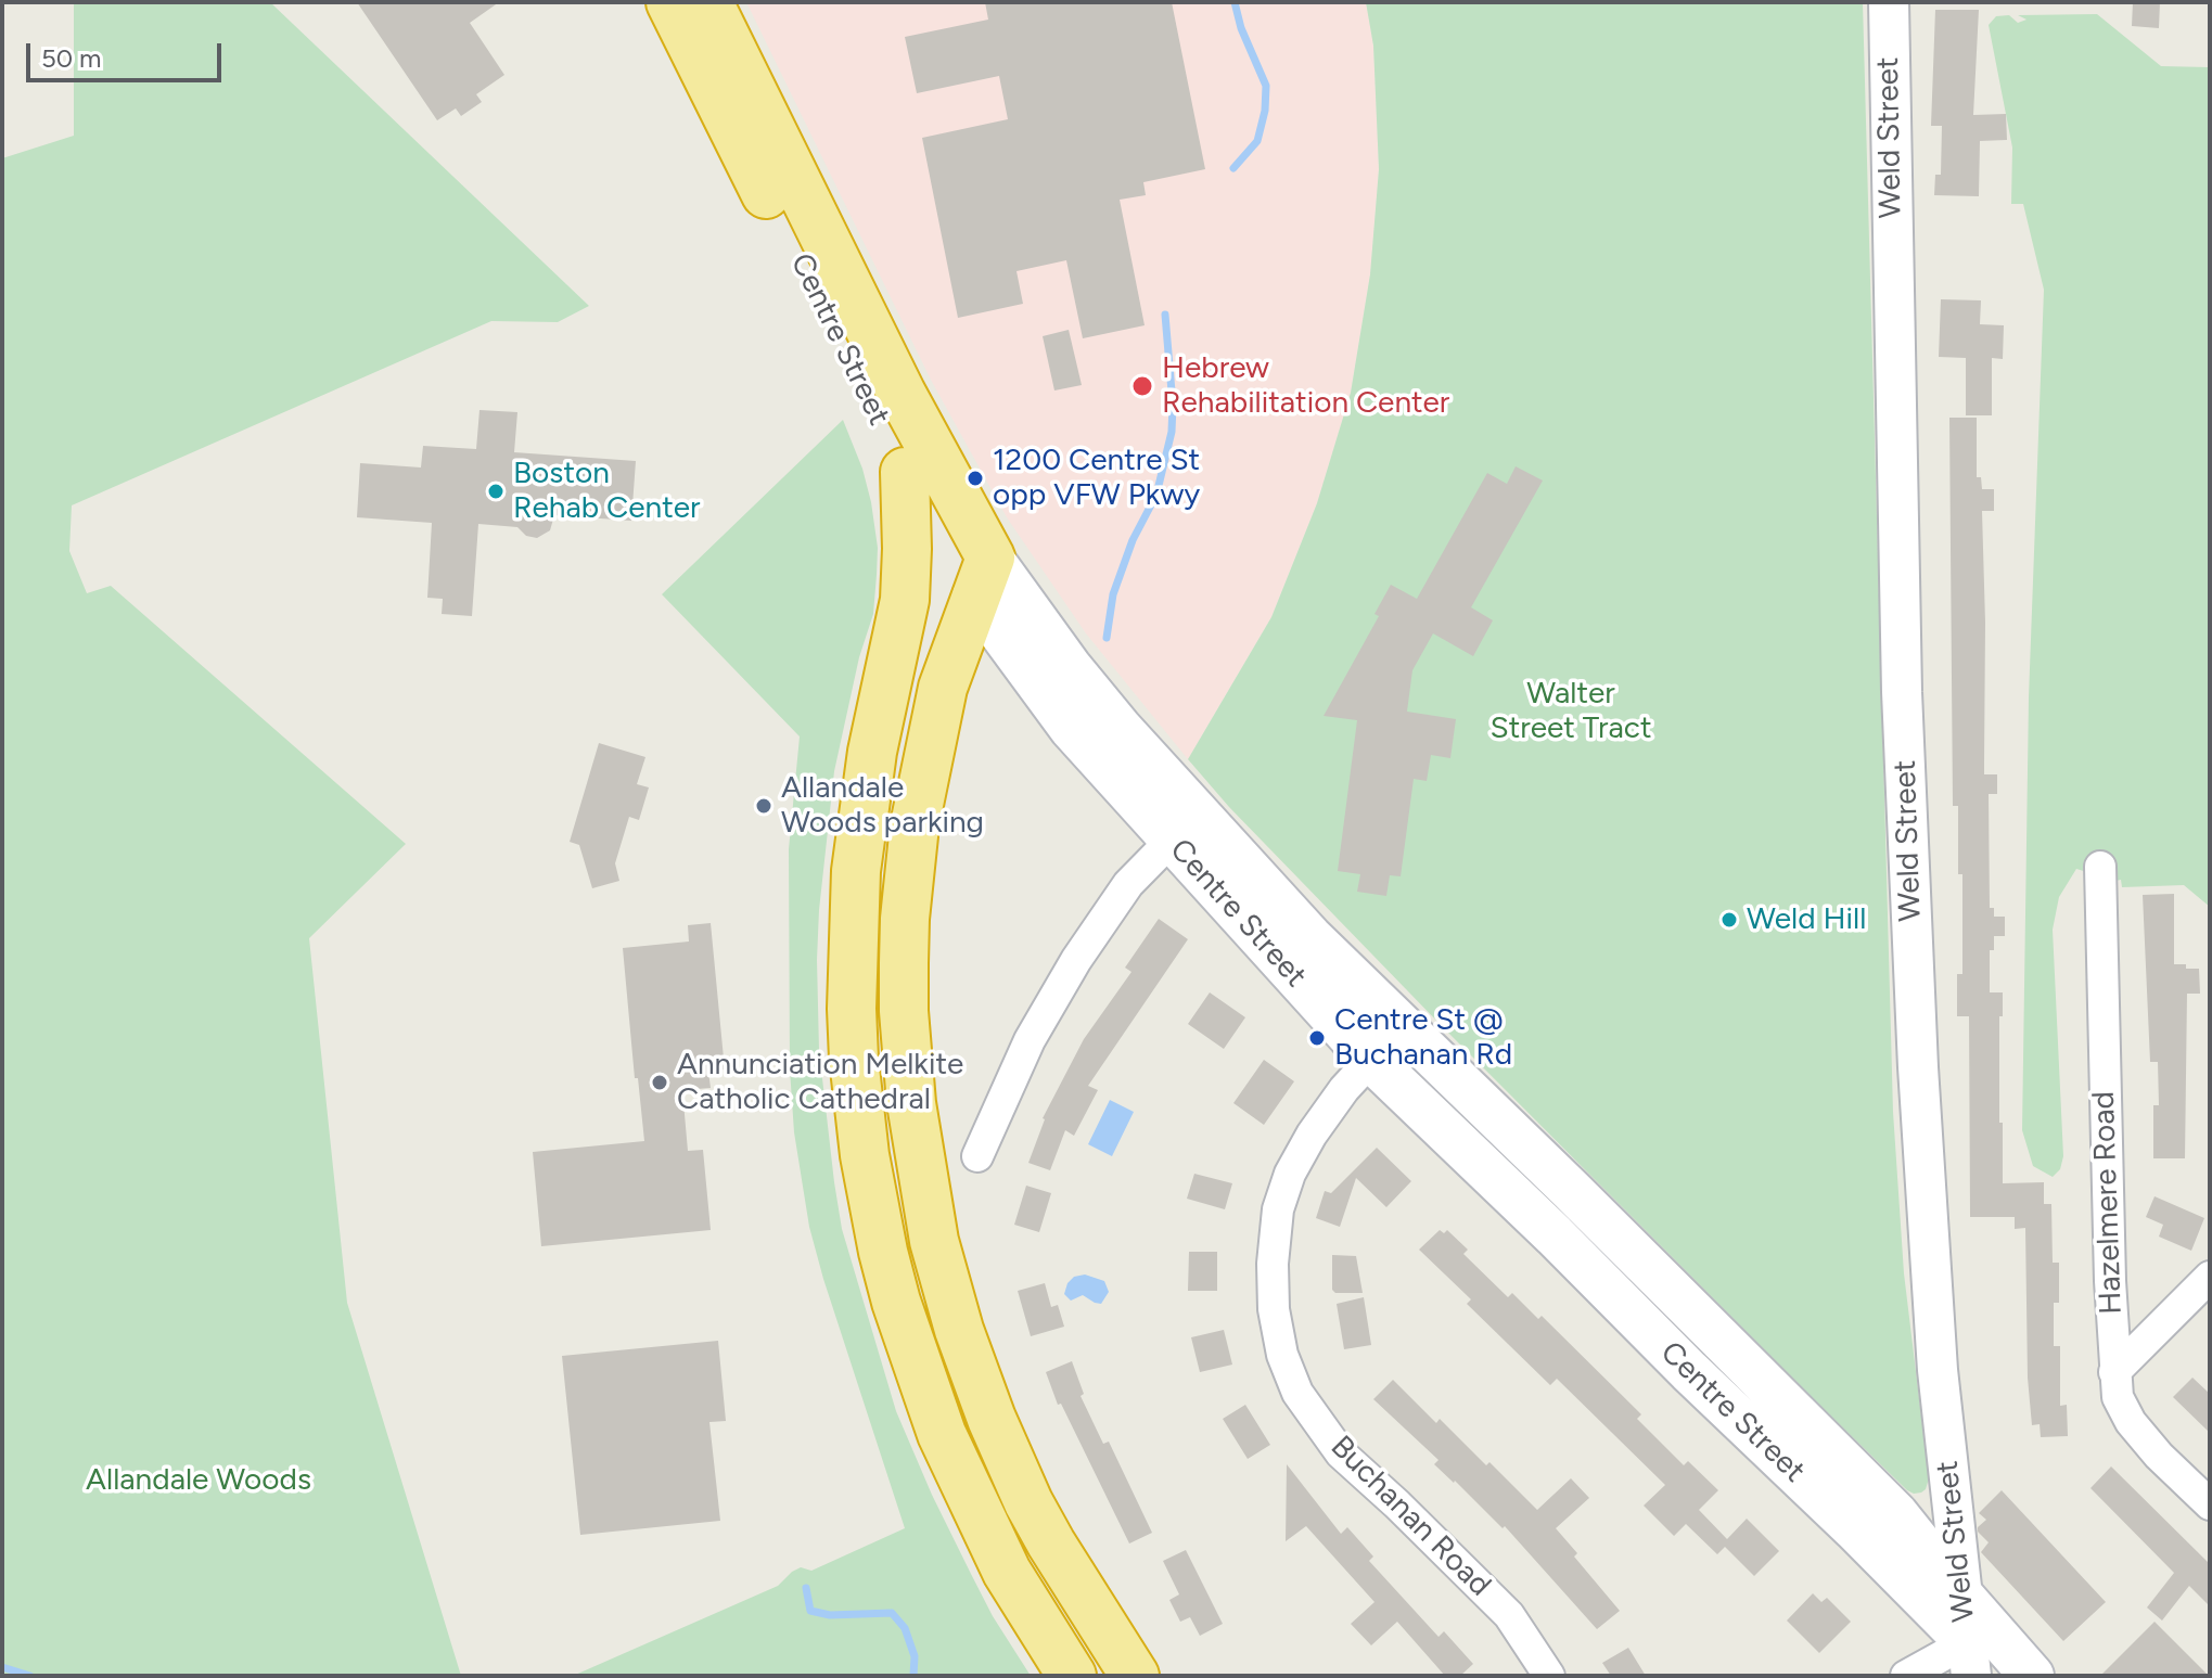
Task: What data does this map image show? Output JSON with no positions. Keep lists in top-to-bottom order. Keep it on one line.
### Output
{"streets":{"highway":["Centre Street"],"street":["Weld Street","Hazelmere Road","Buchanan Road"]},"crossings":[["Weld Street","Centre Street"],["Centre Street","Buchanan Road"]],"parks":["Walter Street Tract","Allandale Woods"],"places":["Hebrew Rehabilitation Center","1200 Centre St opp VFW Pkwy","Boston Rehab Center","Allandale Woods parking","Weld Hill","Centre St @ Buchanan Rd","Annunciation Melkite Catholic Cathedral"],"scale_bar":"50 m"}
